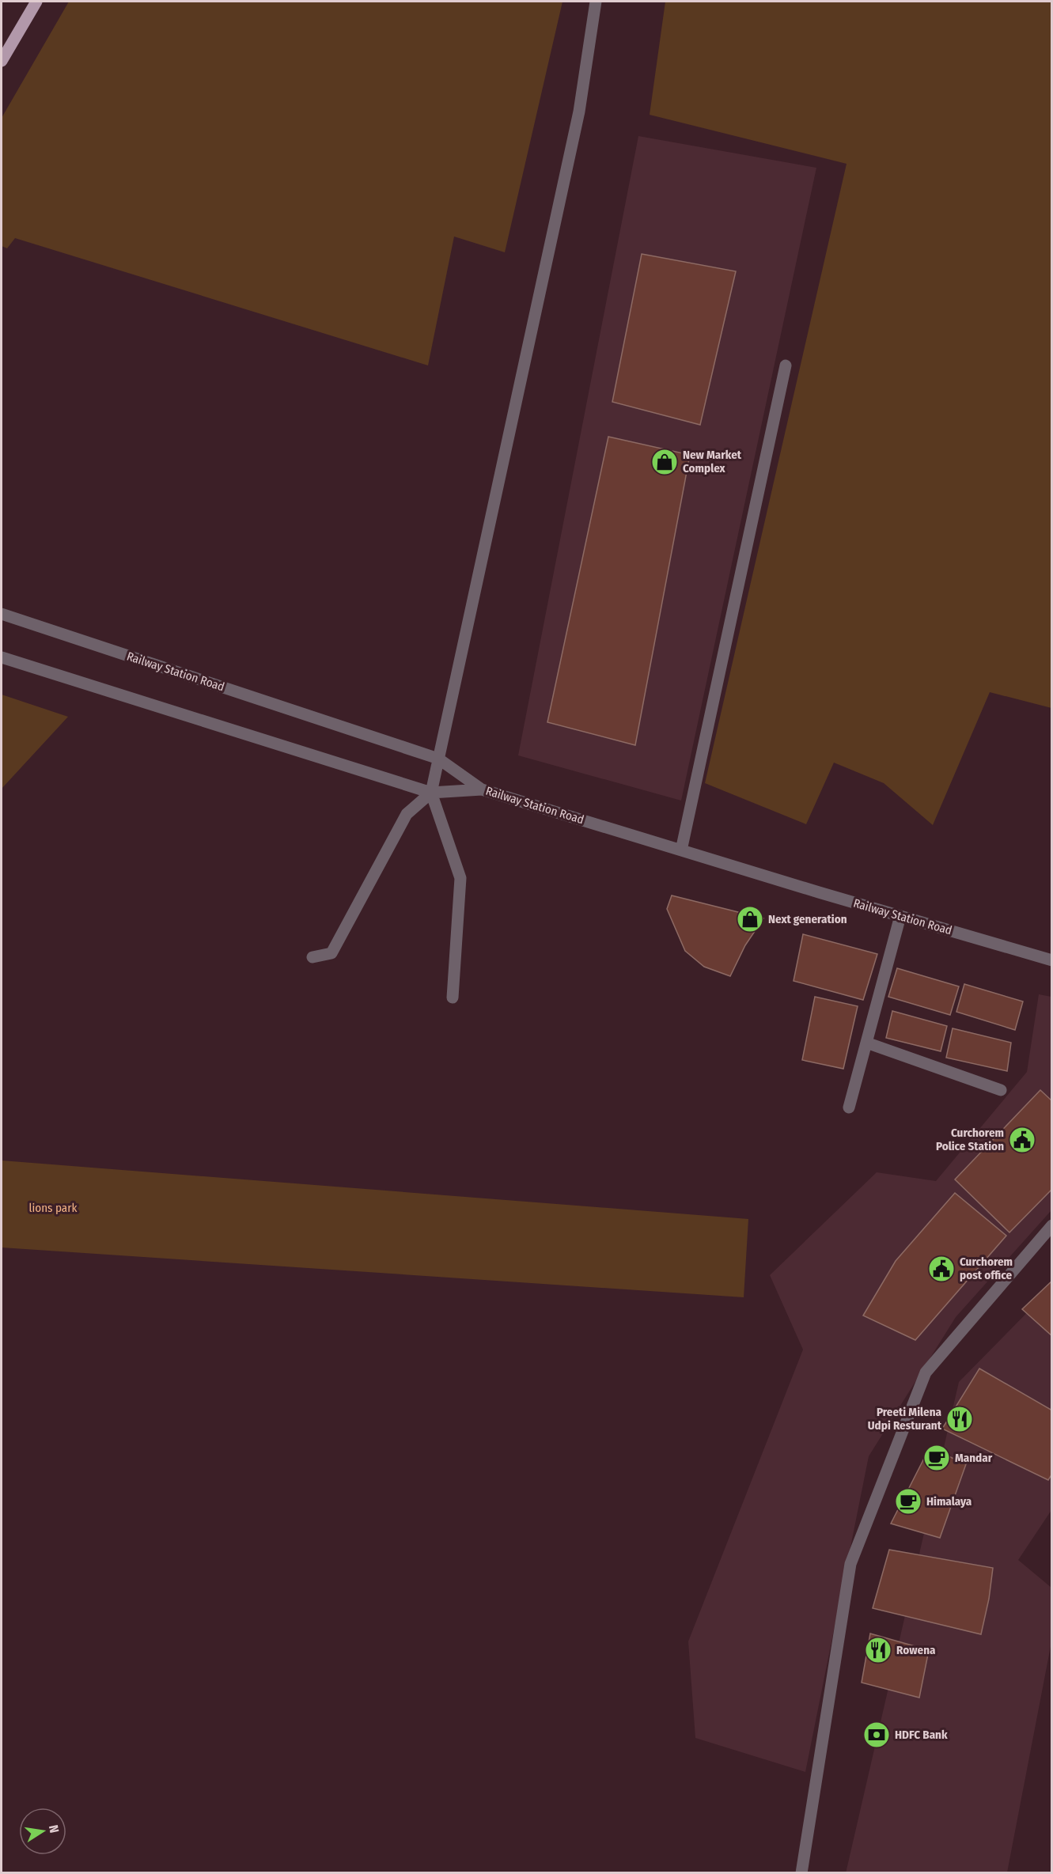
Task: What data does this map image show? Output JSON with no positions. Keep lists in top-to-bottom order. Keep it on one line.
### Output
{"streets":{"street":["Railway Station Road"]},"parks":["lions park"],"places":{"shop":["New Market Complex","Next generation"],"public building":["Curchorem Police Station","Curchorem post office"],"restaurant":["Preeti Milena Udpi Resturant","Rowena"],"cafe":["Mandar","Himalaya"],"bank":["HDFC Bank"]},"north":"right"}
